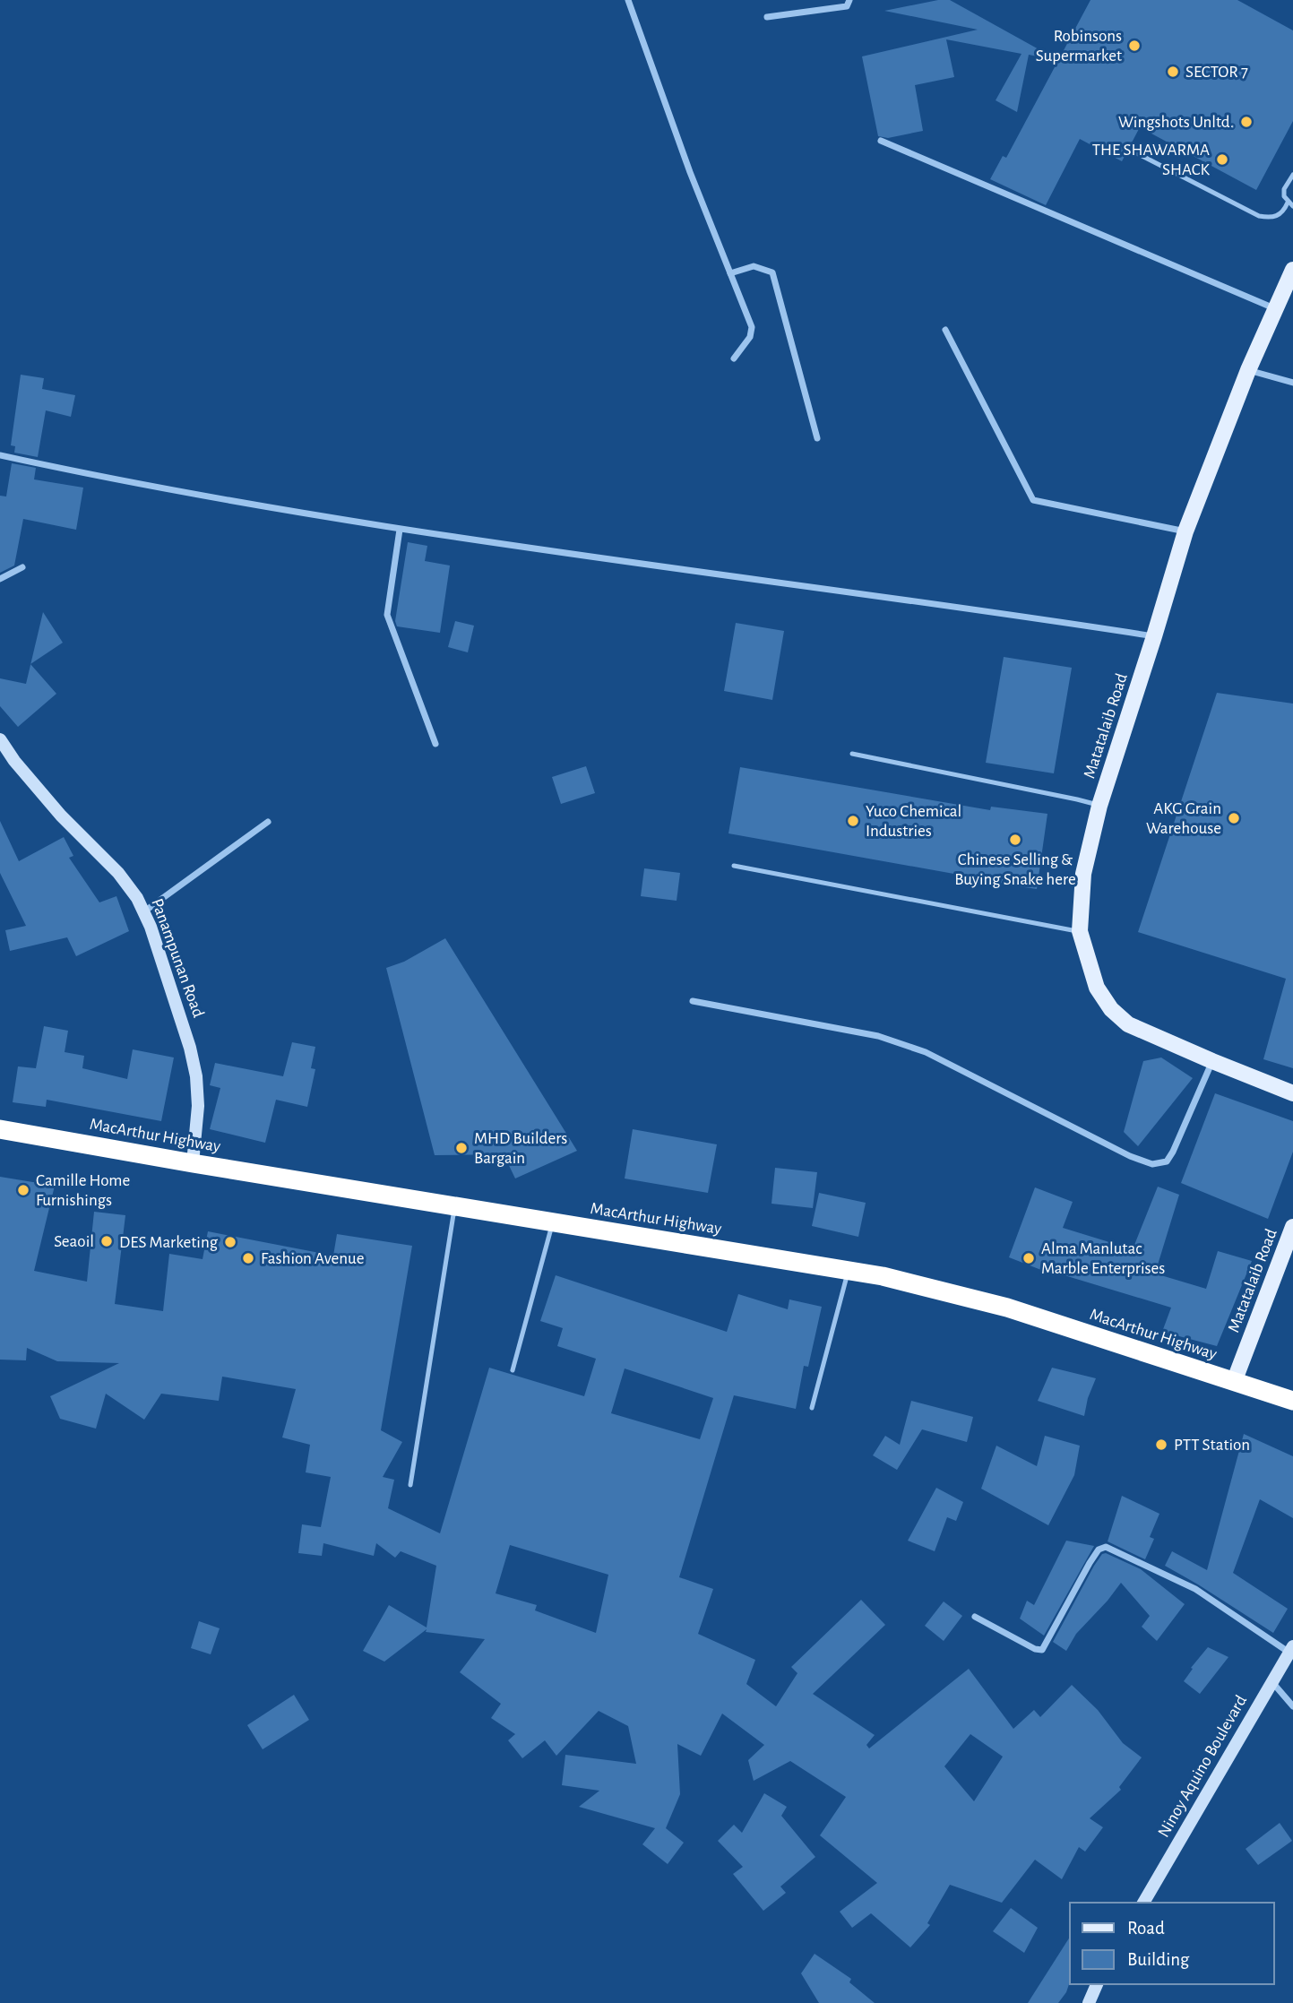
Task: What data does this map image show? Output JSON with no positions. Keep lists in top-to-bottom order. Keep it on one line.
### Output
{"streets":{"highway":["MacArthur Highway"],"main road":["Matatalaib Road"],"street":["Panampunan Road","Ninoy Aquino Boulevard"]},"crossings":[["Matatalaib Road","MacArthur Highway"],["Panampunan Road","MacArthur Highway"]],"places":["Robinsons Supermarket","SECTOR 7","Wingshots Unltd.","THE SHAWARMA SHACK","AKG Grain Warehouse","Yuco Chemical Industries","Chinese Selling & Buying Snake here","MHD Builders Bargain","Camille Home Furnishings","Seaoil","DES Marketing","Fashion Avenue","Alma Manlutac Marble Enterprises","PTT Station"],"legend":["Road","Building"]}
